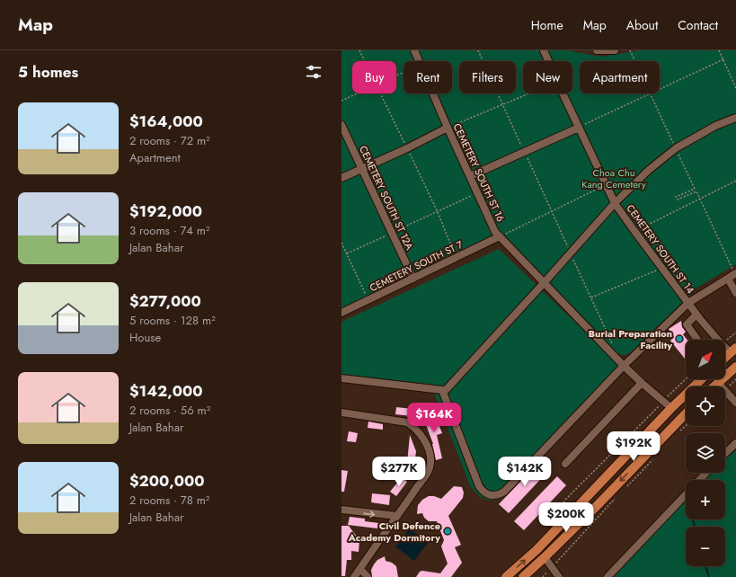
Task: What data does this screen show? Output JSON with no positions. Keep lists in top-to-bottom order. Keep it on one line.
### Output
{"streets":{"lane":["CEMETERY SOUTH ST 16","CEMETERY SOUTH ST 12A","CEMETERY SOUTH ST 14","CEMETERY SOUTH ST 7"]},"crossings":[["CEMETERY SOUTH ST 16","CEMETERY SOUTH ST 7"],["CEMETERY SOUTH ST 12A","CEMETERY SOUTH ST 7"]],"parks":["Choa Chu Kang Cemetery"],"places":["Burial Preparation Facility","Civil Defence Academy Dormitory"],"north":"top right","page":{"header":"Map","nav":["Home","Map","About","Contact"],"heading":"5 homes","chip":["Buy","Rent","Filters","New","Apartment"],"list":[{"name":"$164,000","note":"2 rooms · 72 m² · Apartment"},{"name":"$192,000","note":"3 rooms · 74 m² · Jalan Bahar"},{"name":"$277,000","note":"5 rooms · 128 m² · House"},{"name":"$142,000","note":"2 rooms · 56 m² · Jalan Bahar"},{"name":"$200,000","note":"2 rooms · 78 m² · Jalan Bahar"}],"map_buttons":["+","−"],"price":["$164K","$192K","$277K","$142K","$200K"]}}
